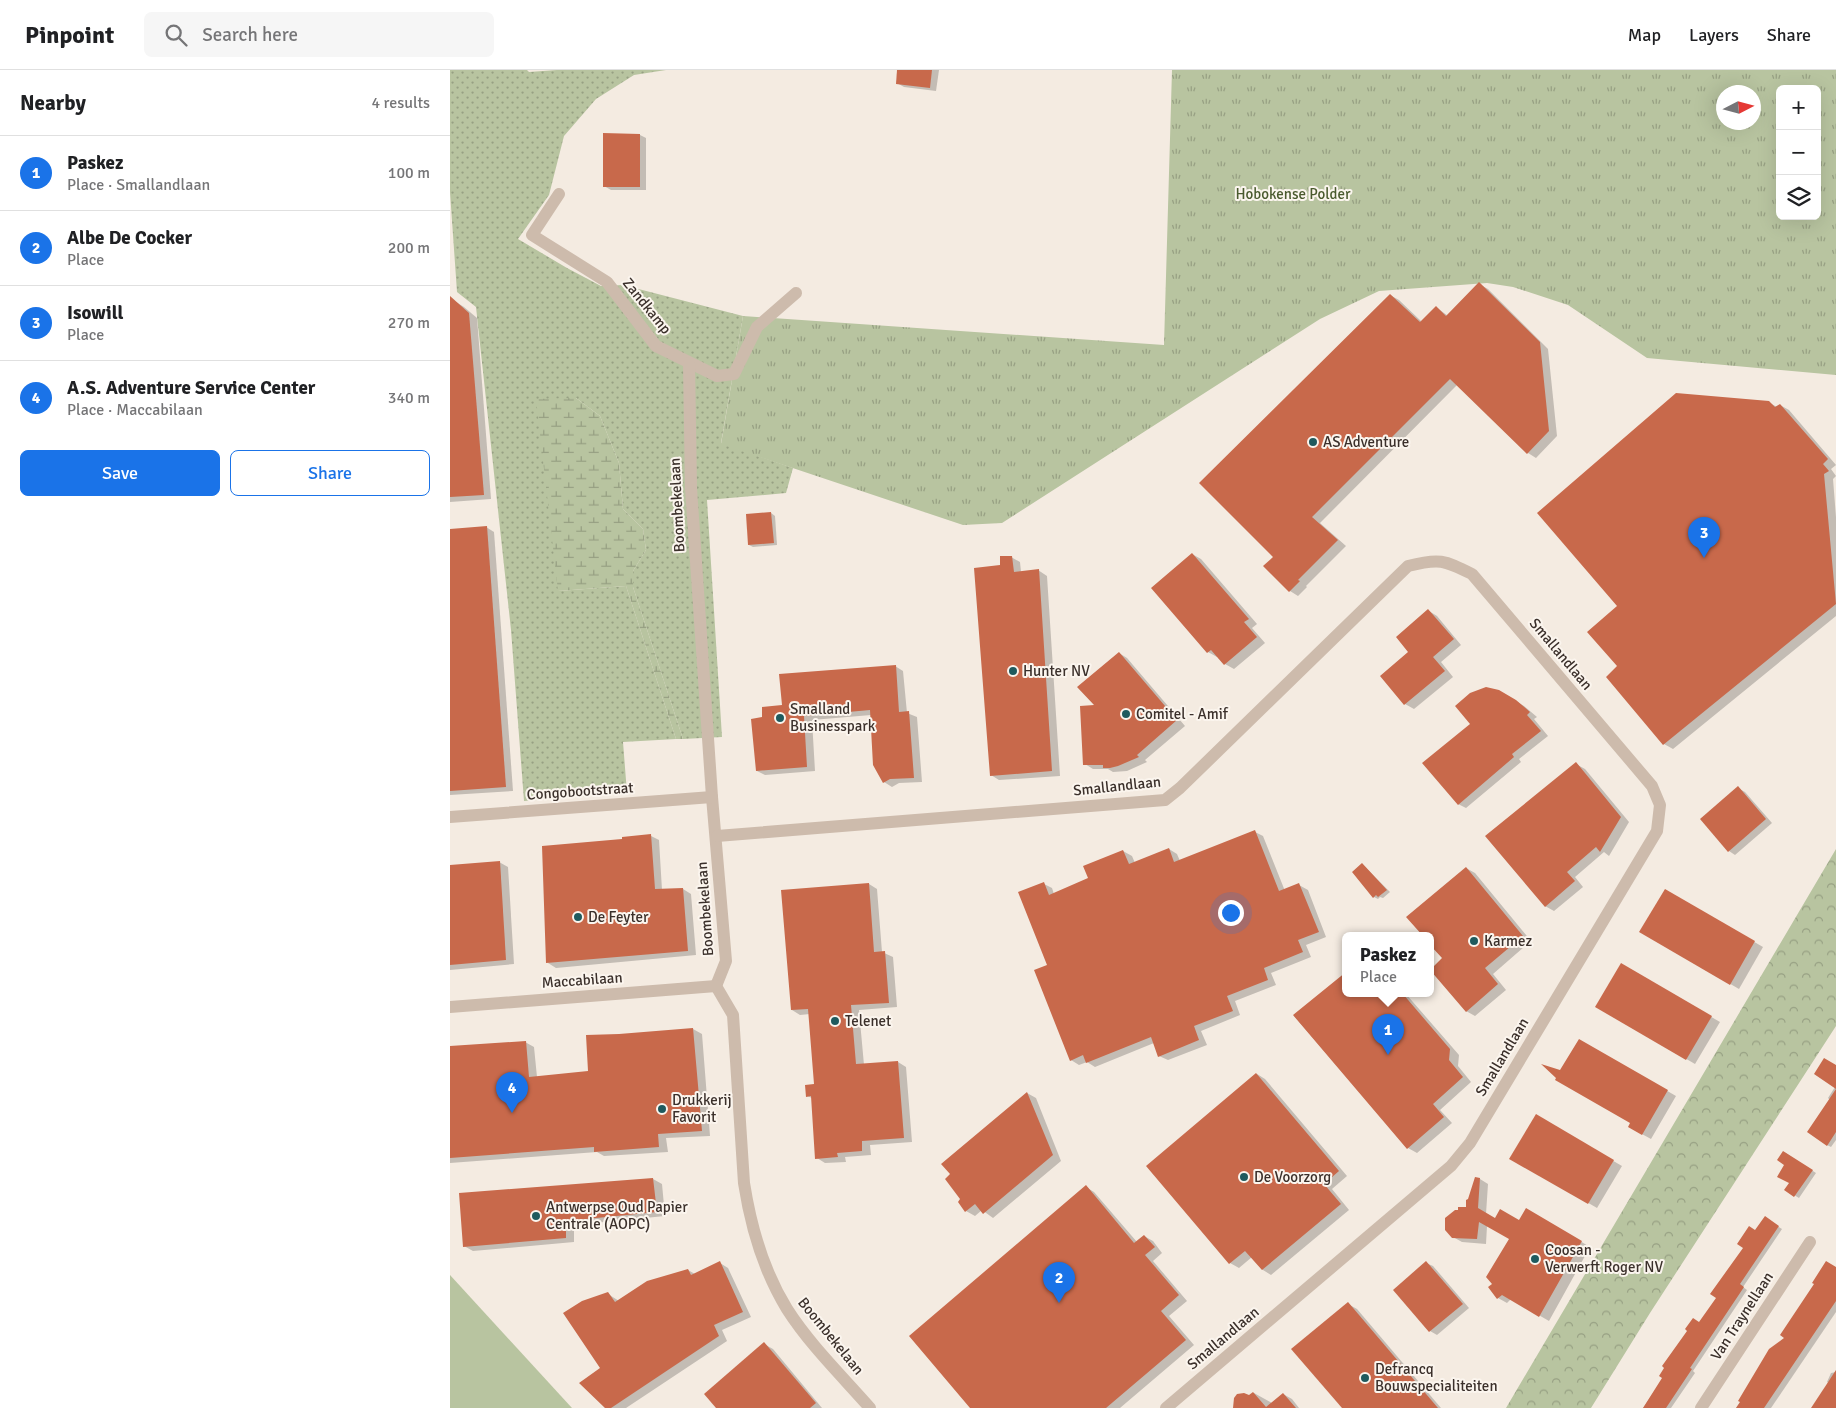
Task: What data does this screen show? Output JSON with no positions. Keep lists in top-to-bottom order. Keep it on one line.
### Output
{"streets":{"street":["Zandkamp","Boombekelaan","Smallandlaan","Congobootstraat","Maccabilaan","Van Traynellaan"]},"crossings":[["Zandkamp","Boombekelaan"],["Boombekelaan","Smallandlaan"],["Boombekelaan","Congobootstraat"],["Boombekelaan","Maccabilaan"]],"parks":["Hobokense Polder"],"places":["AS Adventure","Hunter NV","Comitel - Amif","Smalland Businesspark","De Feyter","Karmez","Telenet","Drukkerij Favorit","De Voorzorg","Antwerpse Oud Papier Centrale (AOPC)","Coosan - Verwerft Roger NV","Defrancq Bouwspecialiteiten"],"north":"right","page":{"header":"Pinpoint","search":"Search here","nav":["Map","Layers","Share"],"heading":["Nearby","4 results"],"map_buttons":["+","−"],"list":[{"mark":"1","name":"Paskez","note":"Place · Smallandlaan","value":"100 m"},{"mark":"2","name":"Albe De Cocker","note":"Place","value":"200 m"},{"mark":"3","name":"Isowill","note":"Place","value":"270 m"},{"mark":"4","name":"A.S. Adventure Service Center","note":"Place · Maccabilaan","value":"340 m"}],"buttons":["Save","Share"],"pins":["3","1","4","2"],"popup":["Paskez","Place"]}}
